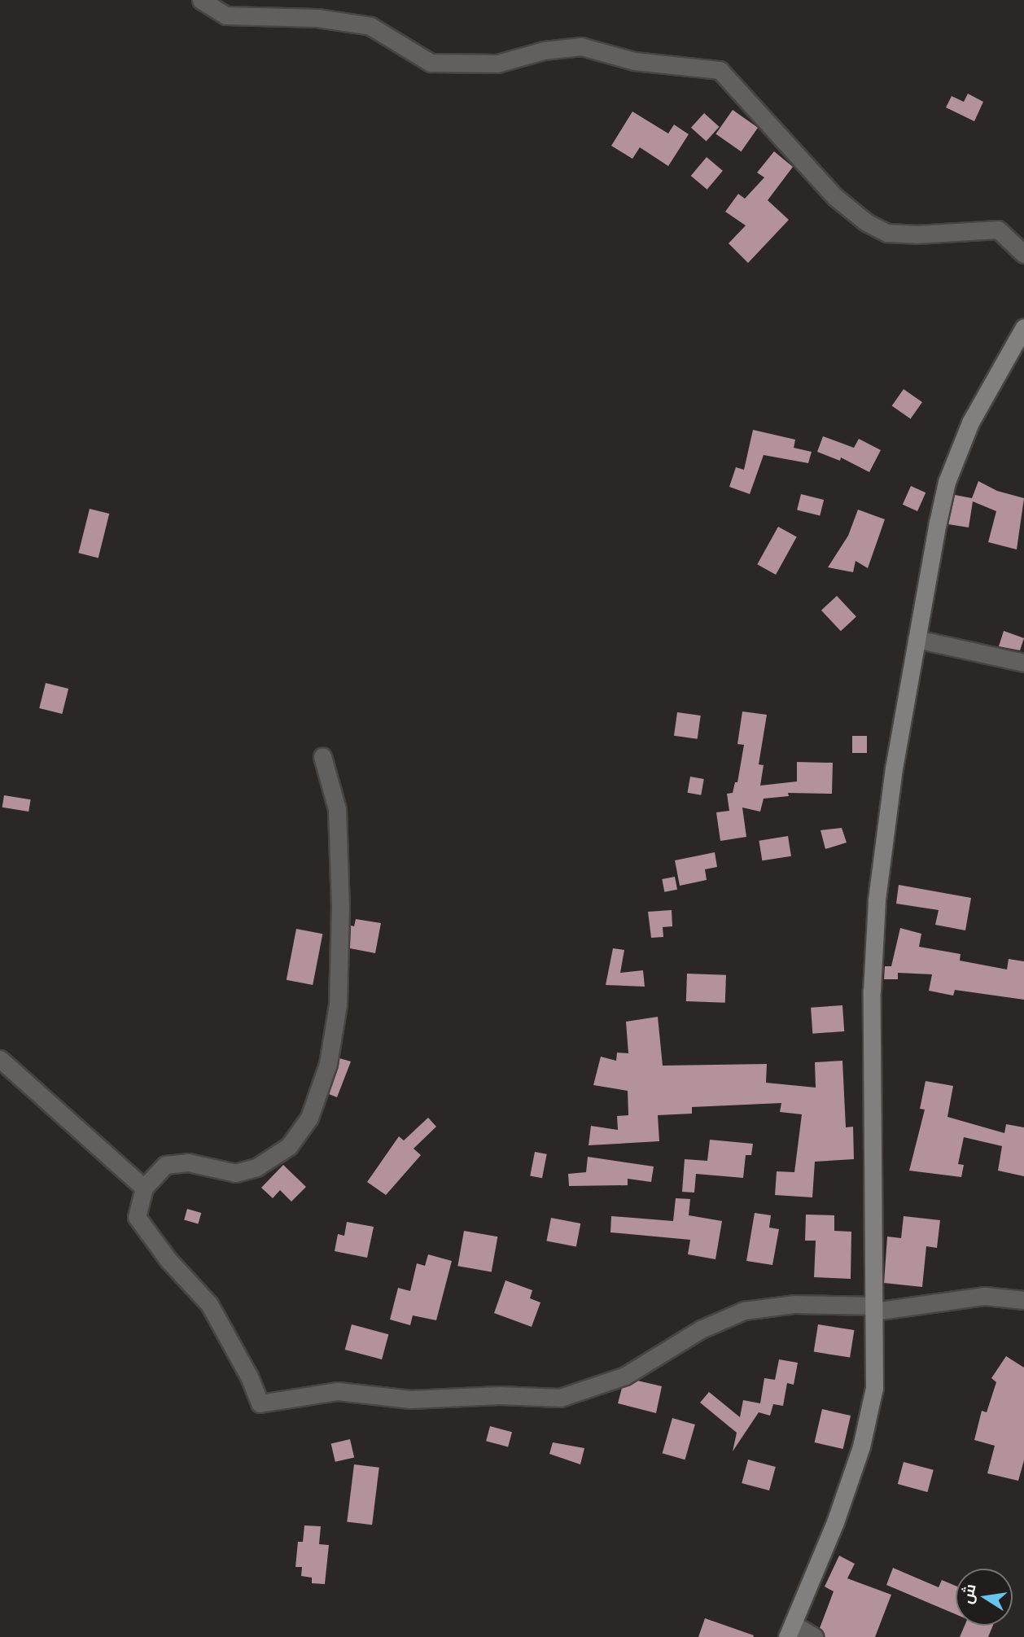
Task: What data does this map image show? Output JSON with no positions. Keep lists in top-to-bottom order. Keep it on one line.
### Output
{"north":"left"}
